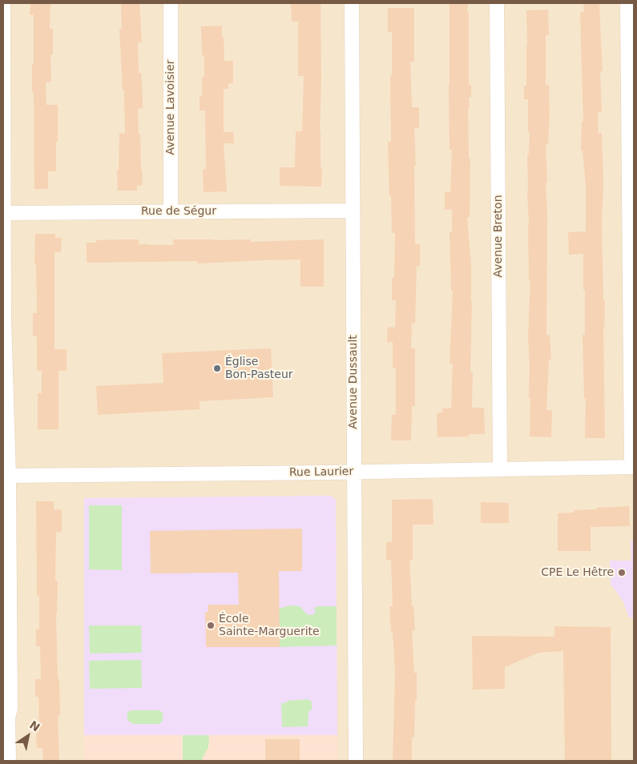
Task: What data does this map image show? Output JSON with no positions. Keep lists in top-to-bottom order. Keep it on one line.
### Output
{"streets":{"street":["Avenue Lavoisier","Rue de Ségur","Avenue Breton","Avenue Dussault","Rue Laurier"]},"crossings":[["Avenue Lavoisier","Rue de Ségur"],["Rue de Ségur","Avenue Dussault"],["Avenue Breton","Rue Laurier"],["Avenue Dussault","Rue Laurier"]],"places":["Église Bon-Pasteur","CPE Le Hêtre","École Sainte-Marguerite"],"north":"top right"}
